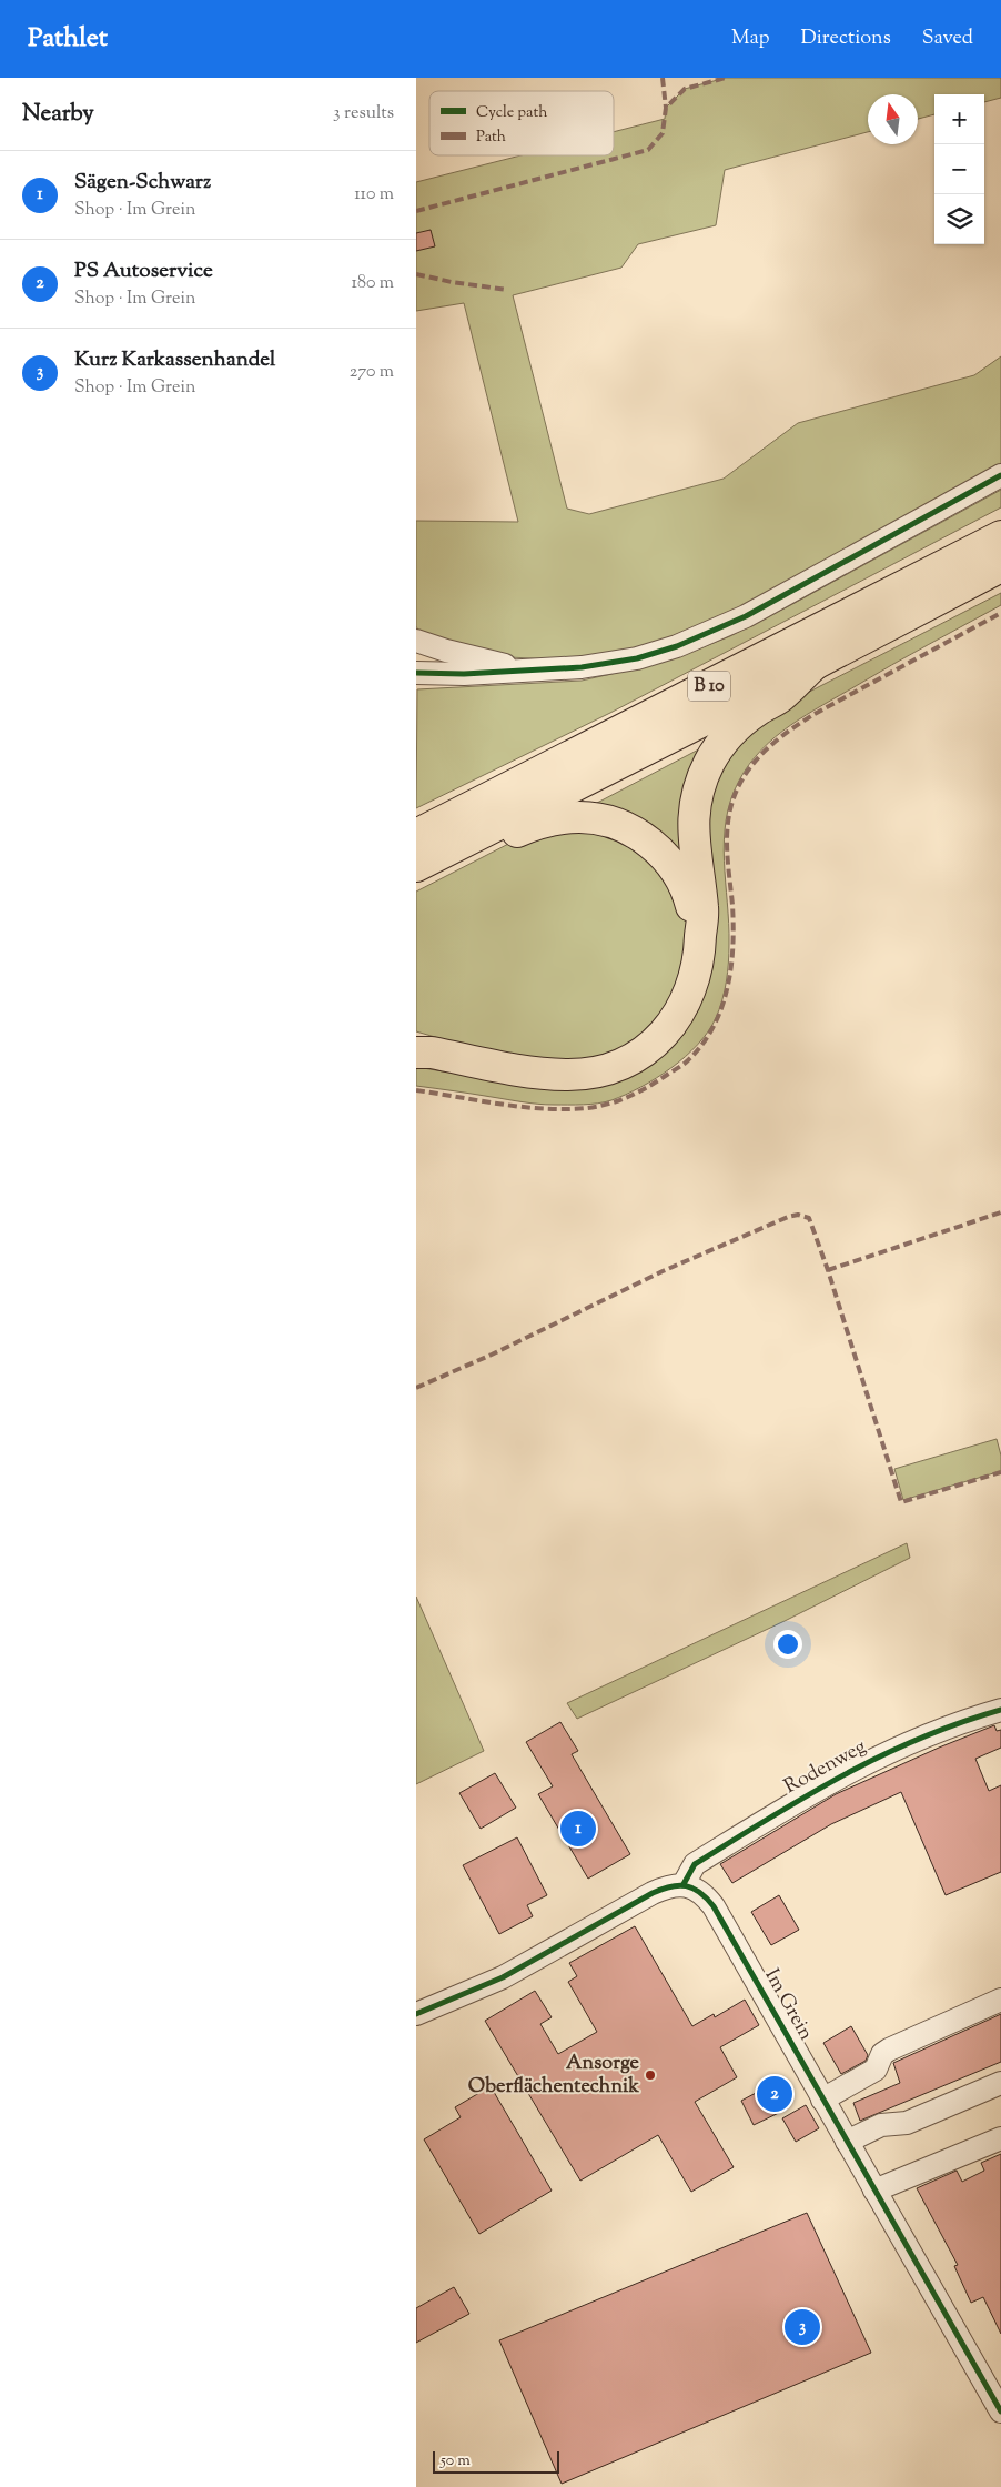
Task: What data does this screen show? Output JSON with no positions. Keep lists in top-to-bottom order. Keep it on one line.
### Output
{"streets":{"highway":["B 10"],"street":["Rodenweg","Im Grein"]},"crossings":[["Rodenweg","Im Grein"]],"places":["Ansorge Oberflächentechnik"],"legend":["Cycle path","Path"],"scale_bar":"50 m","north":"top","page":{"header":"Pathlet","nav":["Map","Directions","Saved"],"heading":["Nearby","3 results"],"map_buttons":["+","−"],"list":[{"mark":"1","name":"Sägen-Schwarz","note":"Shop · Im Grein","value":"110 m"},{"mark":"2","name":"PS Autoservice","note":"Shop · Im Grein","value":"180 m"},{"mark":"3","name":"Kurz Karkassenhandel","note":"Shop · Im Grein","value":"270 m"}],"pins":["1","2","3"],"scale":"50 m"}}
